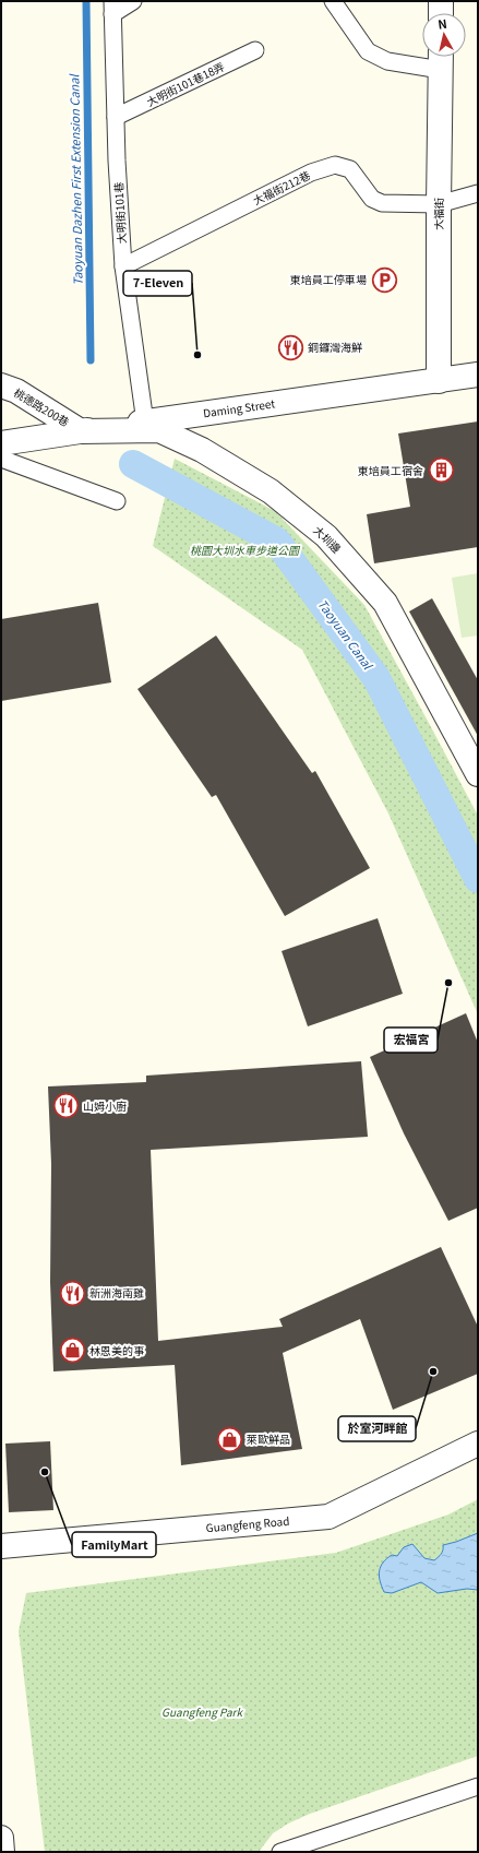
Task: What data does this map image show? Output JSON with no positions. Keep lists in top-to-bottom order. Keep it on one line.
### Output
{"streets":{"street":["大福街","桃德路200巷","Daming Street","大圳邊","Guangfeng Road"],"lane":["大明街101巷18弄","大福街212巷","大明街101巷"]},"crossings":[["大明街101巷18弄","大明街101巷"],["大福街212巷","大明街101巷"],["大福街212巷","大福街"],["大明街101巷","Daming Street"],["大福街","Daming Street"],["桃德路200巷","Daming Street"],["桃德路200巷","大圳邊"],["Daming Street","大圳邊"]],"water":["Taoyuan Dazhen First Extension Canal","Taoyuan Canal"],"parks":["桃園大圳水車步道公園","Guangfeng Park"],"places":{"parking":["東培員工停車場"],"restaurant":["銅鑼灣海鮮","山姆小廚","新洲海南雞"],"other":["7-Eleven","宏福宮","於室河畔館","FamilyMart"],"building":["東培員工宿舍"],"shop":["林恩美的事","萊歐鮮品"]},"north":"top"}
